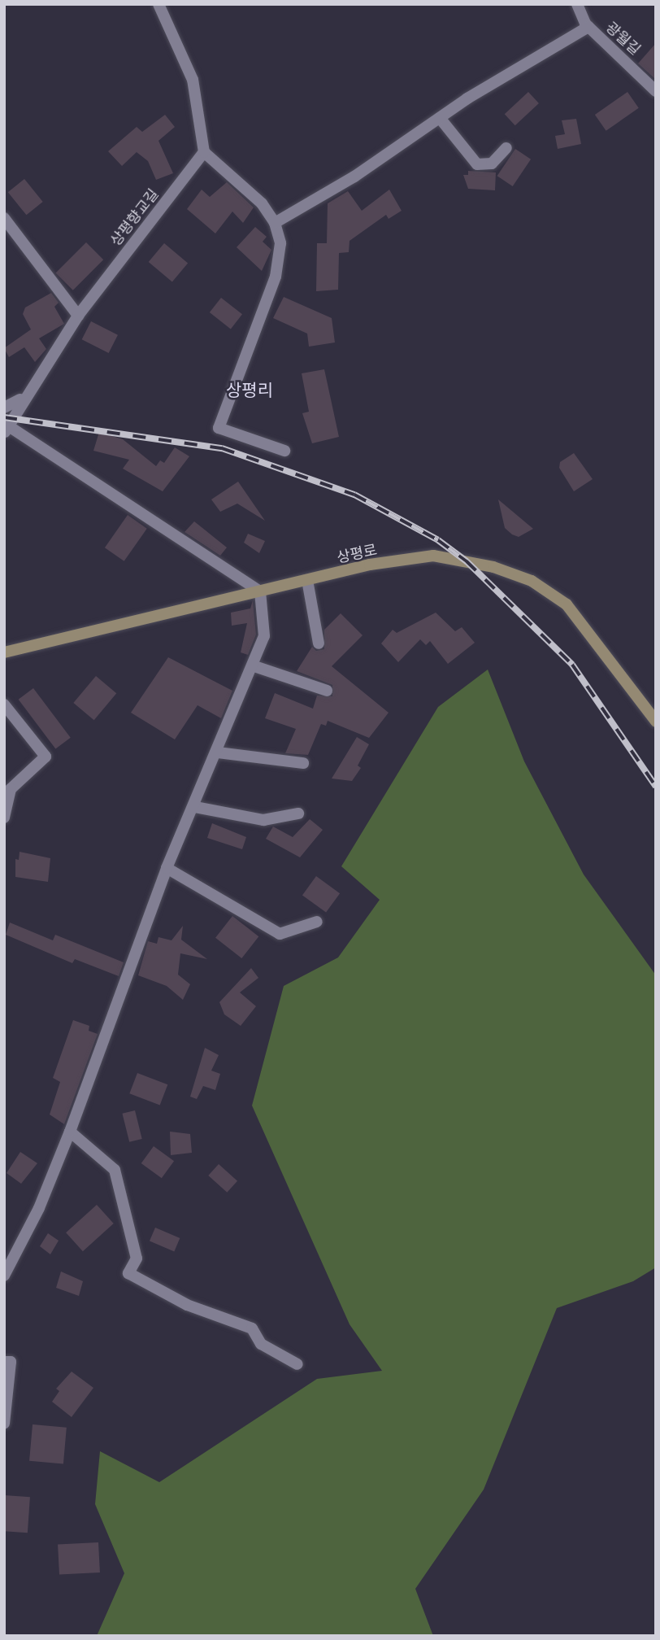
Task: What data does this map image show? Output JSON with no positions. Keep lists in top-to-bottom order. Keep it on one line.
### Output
{"streets":{"main road":["상평로"],"street":["광월길","상평향교길"]},"districts":["상평리"]}
